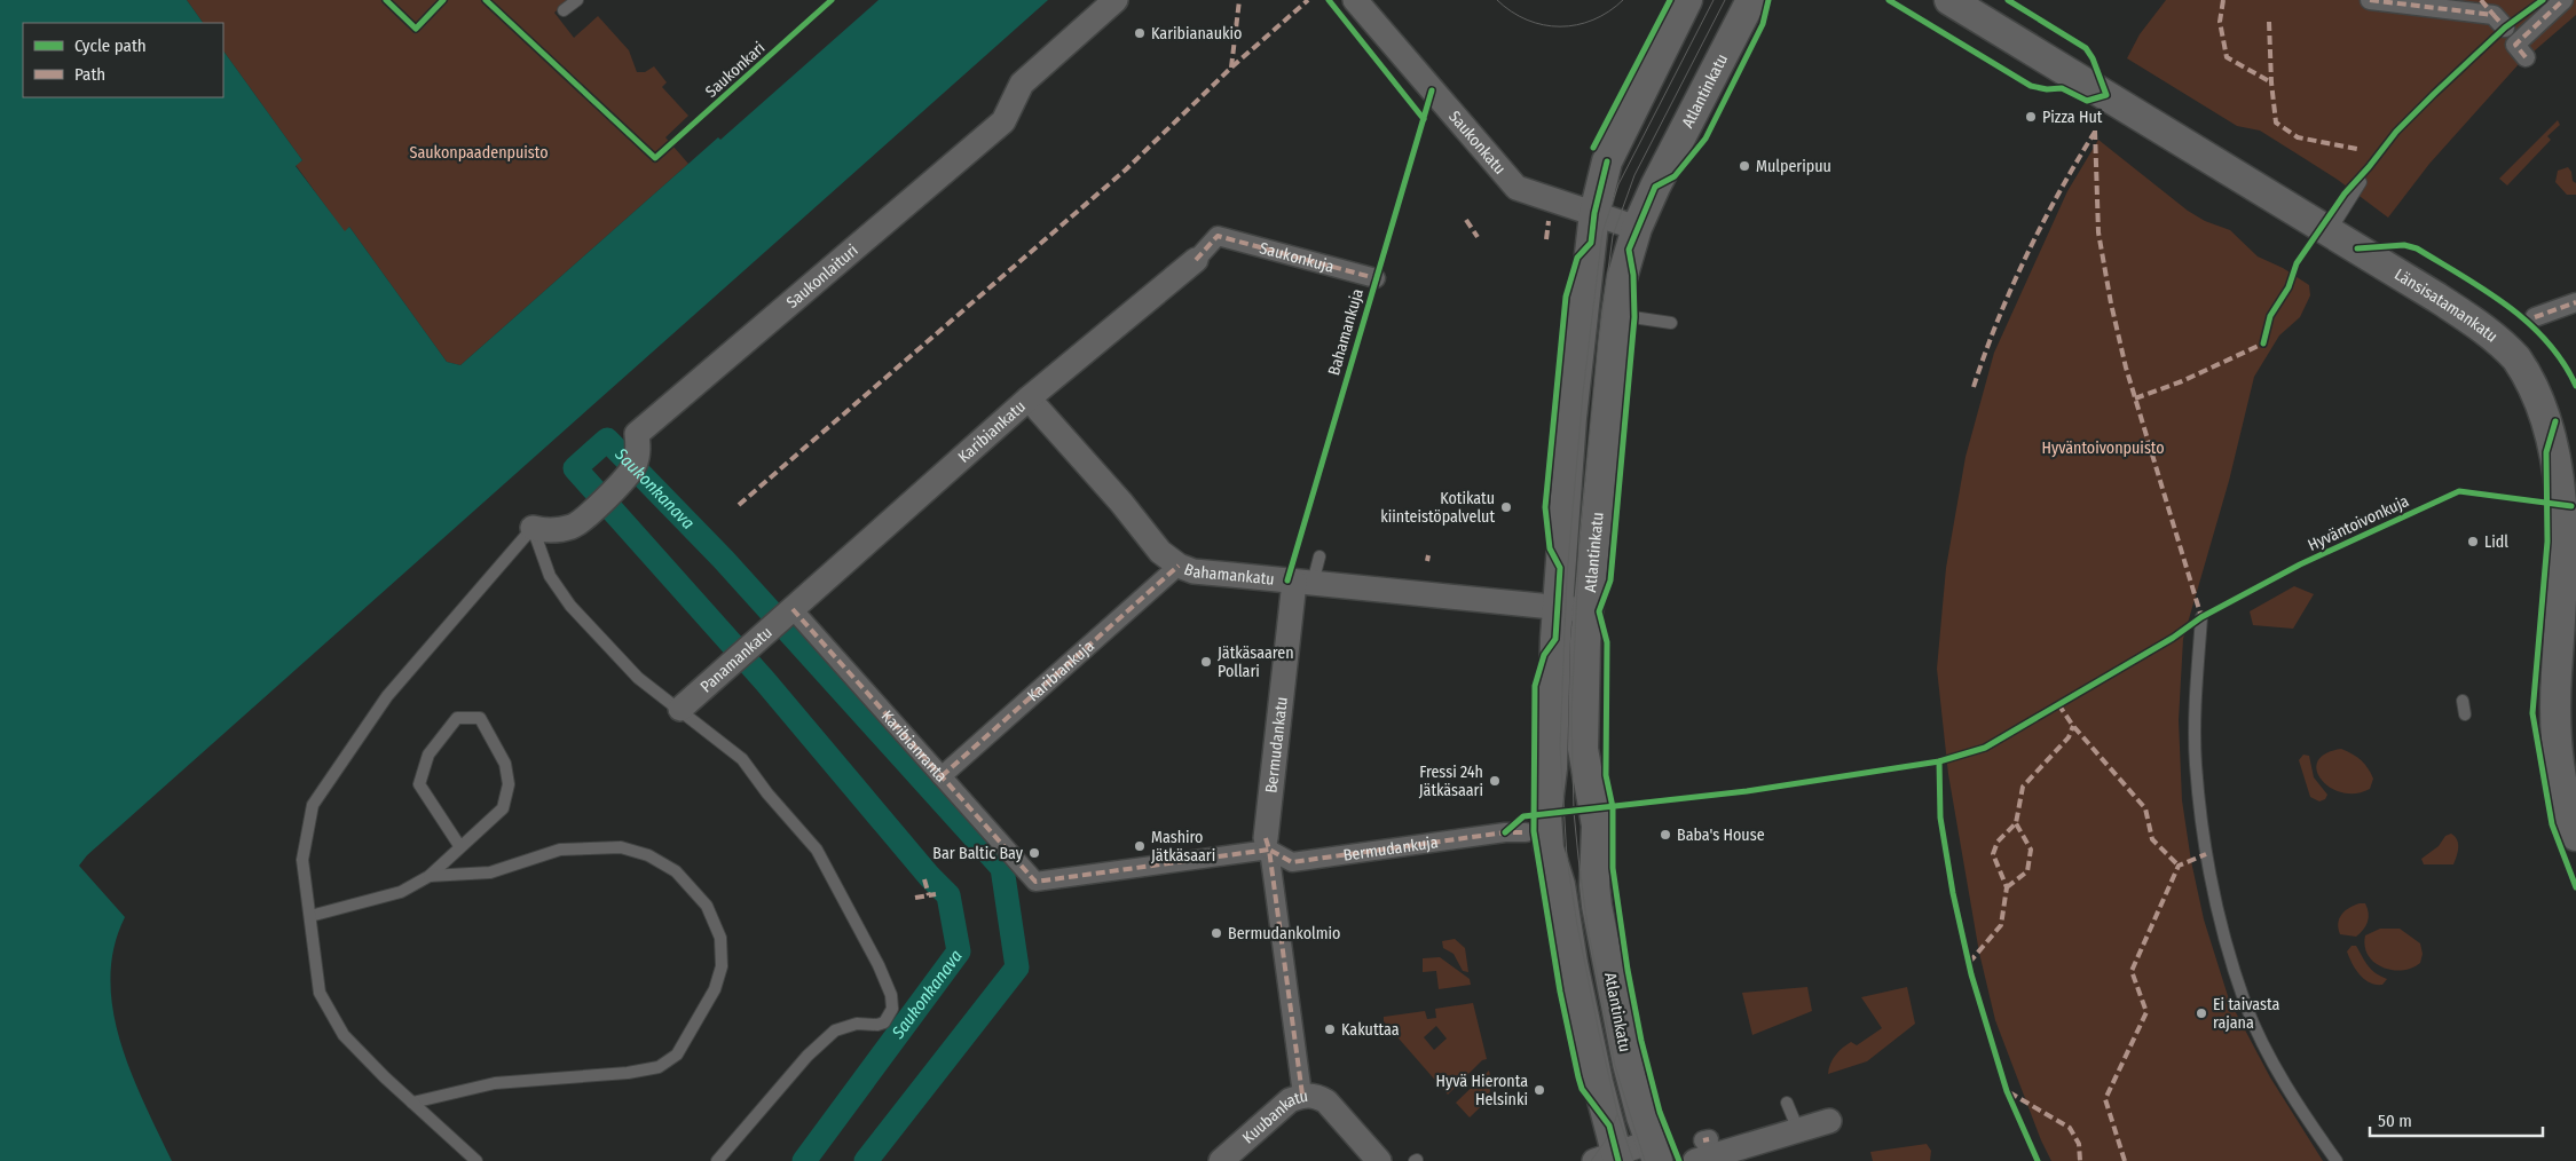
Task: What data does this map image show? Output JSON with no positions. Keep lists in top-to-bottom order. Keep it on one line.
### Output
{"streets":{"street":["Atlantinkatu","Saukonkatu","Saukonkuja","Saukonlaituri","Länsisatamankatu","Karibiankatu","Bahamankatu","Panamankatu","Karibiankuja","Bermudankatu","Karibianranta","Bermudankuja","Kuubankatu"],"cycle path":["Saukonkari","Bahamankuja","Hyväntoivonkuja"]},"crossings":[["Atlantinkatu","Saukonkatu"],["Atlantinkatu","Bahamankatu"],["Saukonkuja","Karibiankatu"],["Karibiankatu","Bahamankatu"],["Karibiankatu","Panamankatu"],["Karibiankatu","Karibianranta"],["Bahamankatu","Karibiankuja"],["Bahamankatu","Bermudankatu"],["Panamankatu","Karibianranta"],["Karibiankuja","Karibianranta"],["Bermudankatu","Karibianranta"],["Bermudankatu","Bermudankuja"],["Karibianranta","Bermudankuja"]],"water":["Saukonkanava"],"parks":["Saukonpaadenpuisto","Hyväntoivonpuisto"],"places":["Karibianaukio","Pizza Hut","Mulperipuu","Kotikatu kiinteistöpalvelut","Lidl","Jätkäsaaren Pollari","Fressi 24h Jätkäsaari","Baba's House","Mashiro Jätkäsaari","Bar Baltic Bay","Bermudankolmio","Ei taivasta rajana","Kakuttaa","Hyvä Hieronta Helsinki"],"legend":["Cycle path","Path"],"scale_bar":"50 m"}
